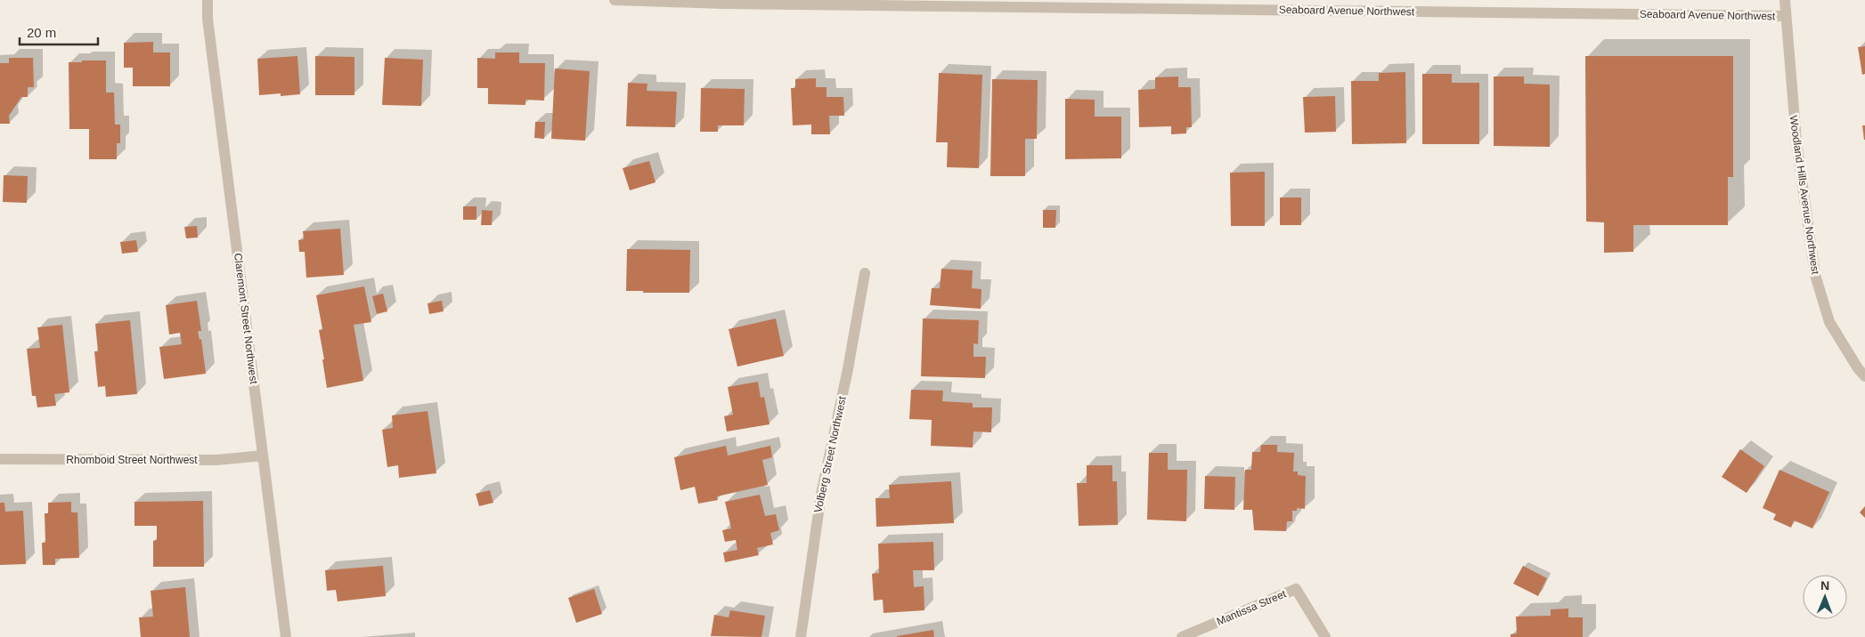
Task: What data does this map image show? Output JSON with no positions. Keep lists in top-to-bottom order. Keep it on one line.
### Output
{"streets":{"street":["Seaboard Avenue Northwest","Woodland Hills Avenue Northwest","Claremont Street Northwest","Volberg Street Northwest","Rhomboid Street Northwest","Mantissa Street"]},"crossings":[["Seaboard Avenue Northwest","Woodland Hills Avenue Northwest"],["Claremont Street Northwest","Rhomboid Street Northwest"]],"scale_bar":"20 m","north":"top"}
